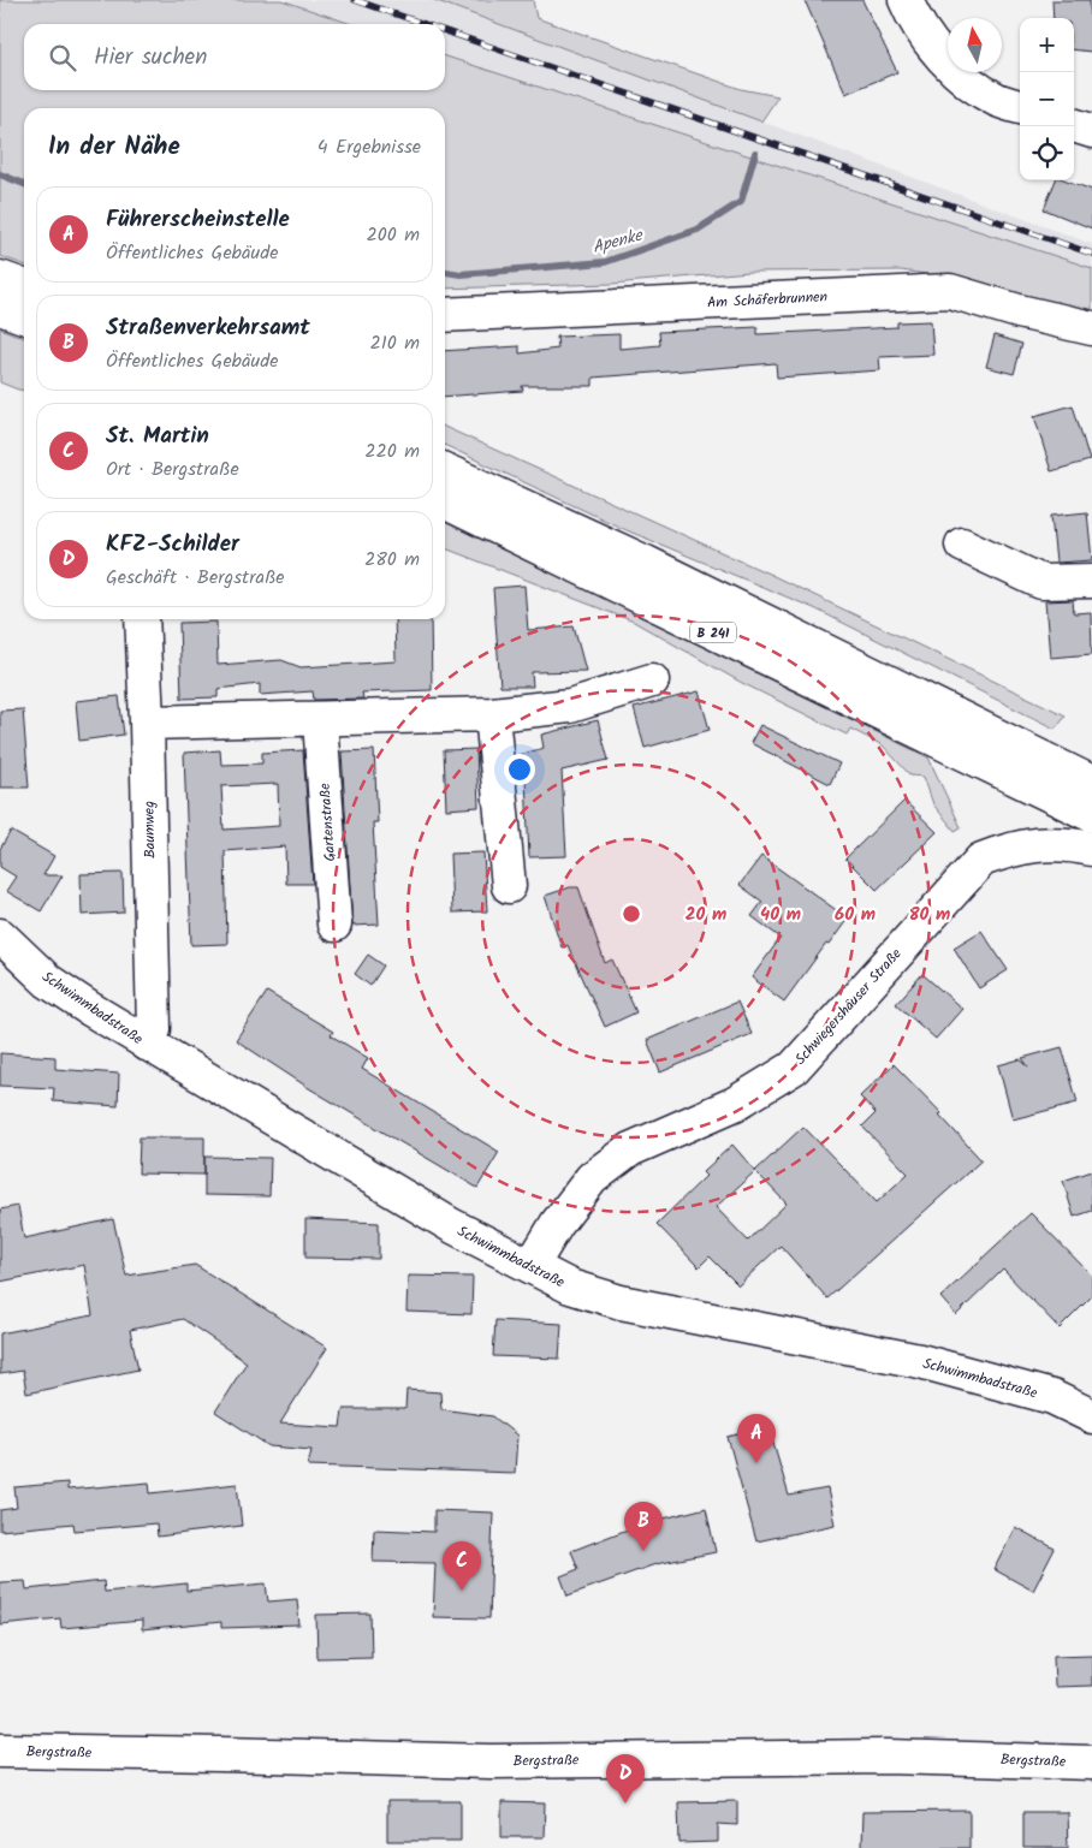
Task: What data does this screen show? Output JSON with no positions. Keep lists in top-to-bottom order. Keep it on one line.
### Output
{"streets":{"main road":["Am Schäferbrunnen","B 241","Gartenstraße","Baumweg","Schwiegershäuser Straße","Schwimmbadstraße","Bergstraße"]},"crossings":[["Baumweg","Schwimmbadstraße"],["Schwiegershäuser Straße","Schwimmbadstraße"]],"water":["Apenke"],"north":"top","page":{"map_buttons":["+","−"],"search":"Hier suchen","heading":["In der Nähe","4 Ergebnisse"],"list":[{"mark":"A","name":"Führerscheinstelle","note":"Öffentliches Gebäude","value":"200 m"},{"mark":"B","name":"Straßenverkehrsamt","note":"Öffentliches Gebäude","value":"210 m"},{"mark":"C","name":"St. Martin","note":"Ort · Bergstraße","value":"220 m"},{"mark":"D","name":"KFZ-Schilder","note":"Geschäft · Bergstraße","value":"280 m"}],"pins":["A","B","C","D"]},"rings":["20 m","40 m","60 m","80 m"]}
